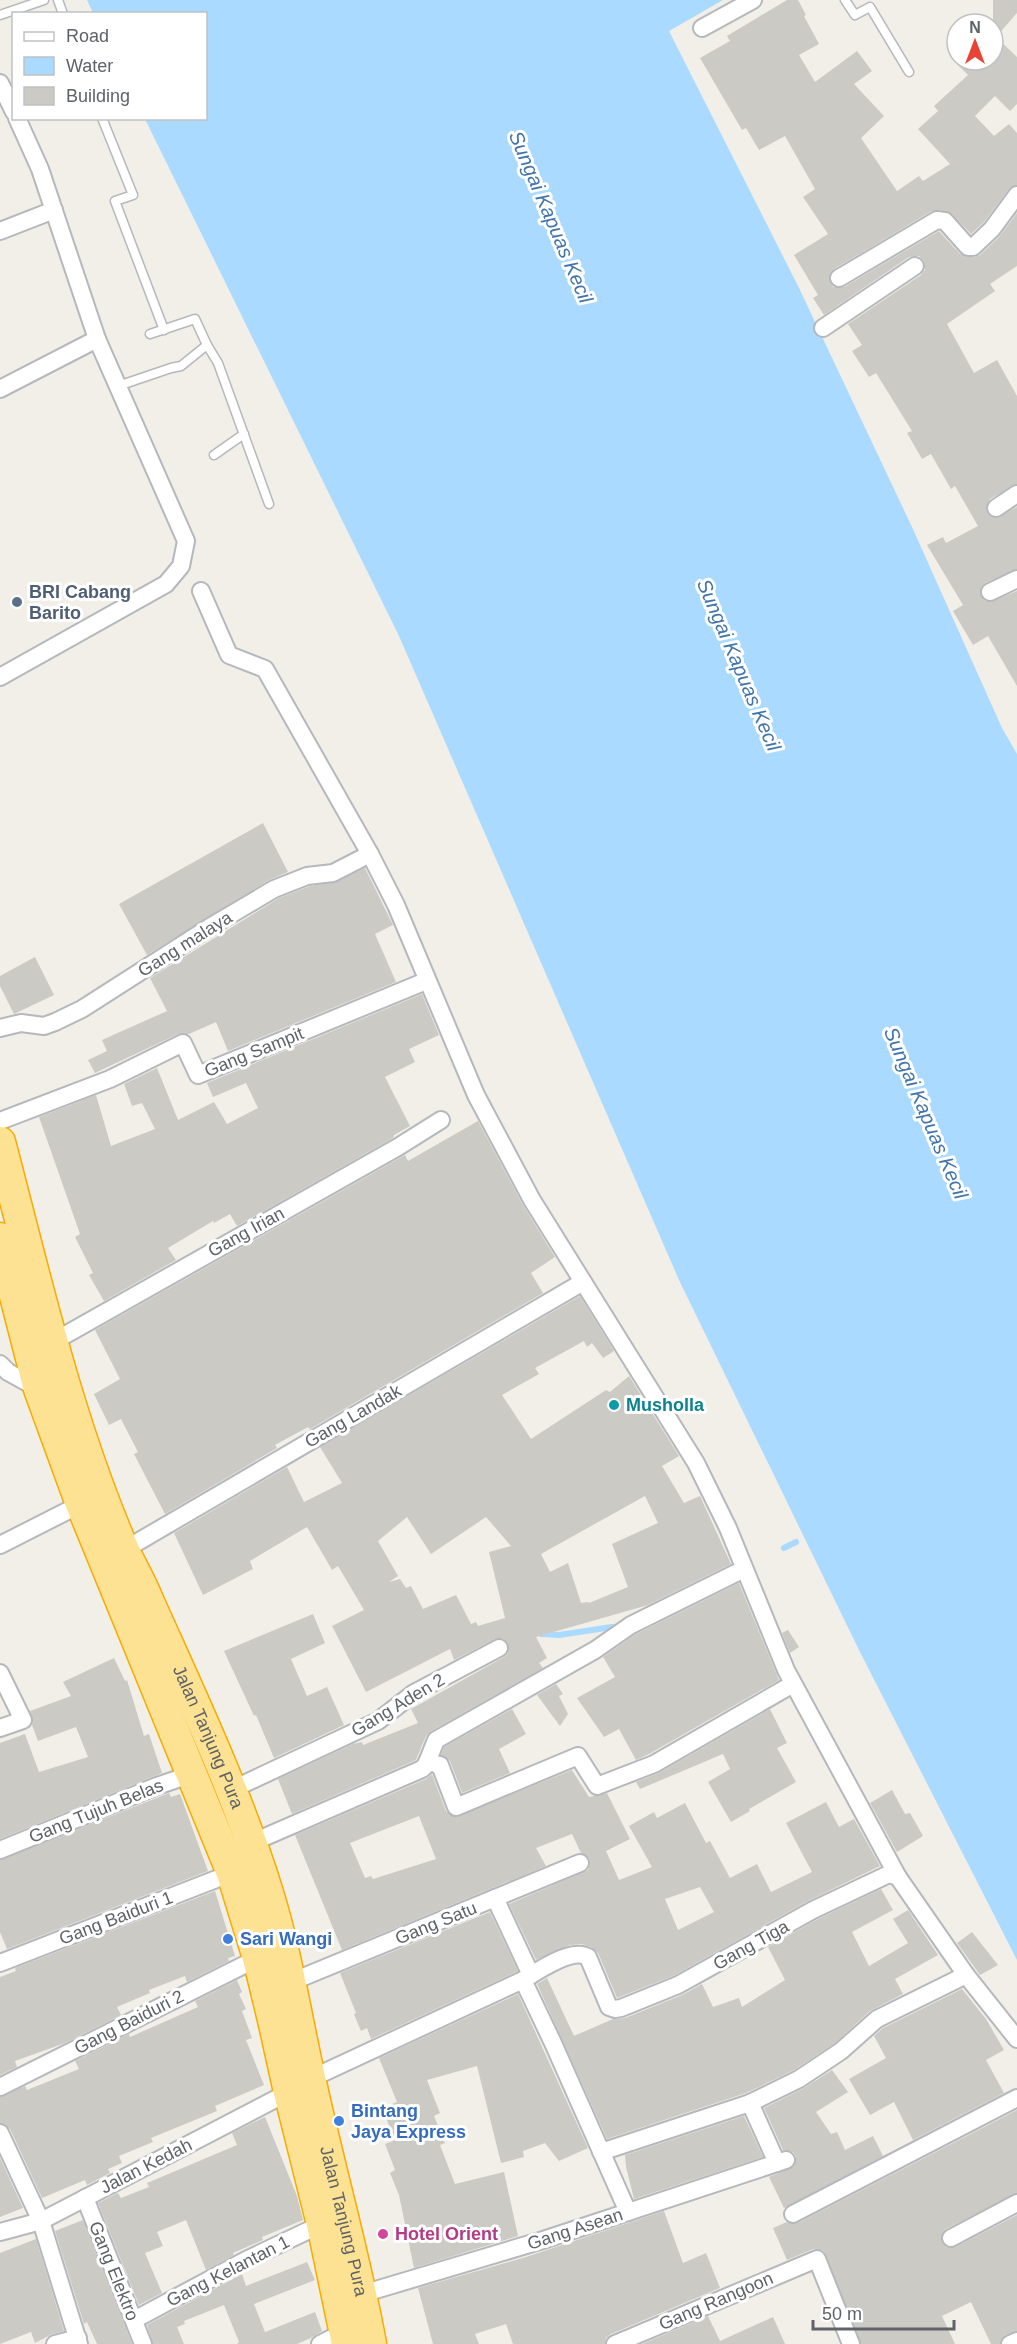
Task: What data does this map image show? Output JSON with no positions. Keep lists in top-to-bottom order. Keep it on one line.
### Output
{"streets":{"highway":["Jalan Tanjung Pura"],"street":["Gang malaya","Gang Sampit","Gang Irian","Gang Landak","Gang Aden 2","Gang Tujuh Belas","Gang Baiduri 1","Gang Satu","Gang Tiga","Gang Baiduri 2","Jalan Kedah","Gang Asean","Gang Elektro","Gang Kelantan 1","Gang Rangoon"]},"crossings":[["Gang Irian","Jalan Tanjung Pura"],["Gang Landak","Jalan Tanjung Pura"],["Gang Aden 2","Jalan Tanjung Pura"],["Jalan Tanjung Pura","Gang Tujuh Belas"],["Jalan Tanjung Pura","Gang Baiduri 1"],["Jalan Tanjung Pura","Gang Satu"],["Jalan Tanjung Pura","Gang Tiga"],["Jalan Tanjung Pura","Gang Baiduri 2"],["Jalan Tanjung Pura","Jalan Kedah"],["Jalan Tanjung Pura","Gang Asean"],["Jalan Tanjung Pura","Gang Kelantan 1"],["Gang Tiga","Jalan Kedah"],["Jalan Kedah","Gang Elektro"],["Gang Elektro","Gang Kelantan 1"]],"water":["Sungai Kapuas Kecil"],"places":["BRI Cabang Barito","Musholla","Sari Wangi","Bintang Jaya Express","Hotel Orient"],"legend":["Road","Water","Building"],"scale_bar":"50 m","north":"top"}
